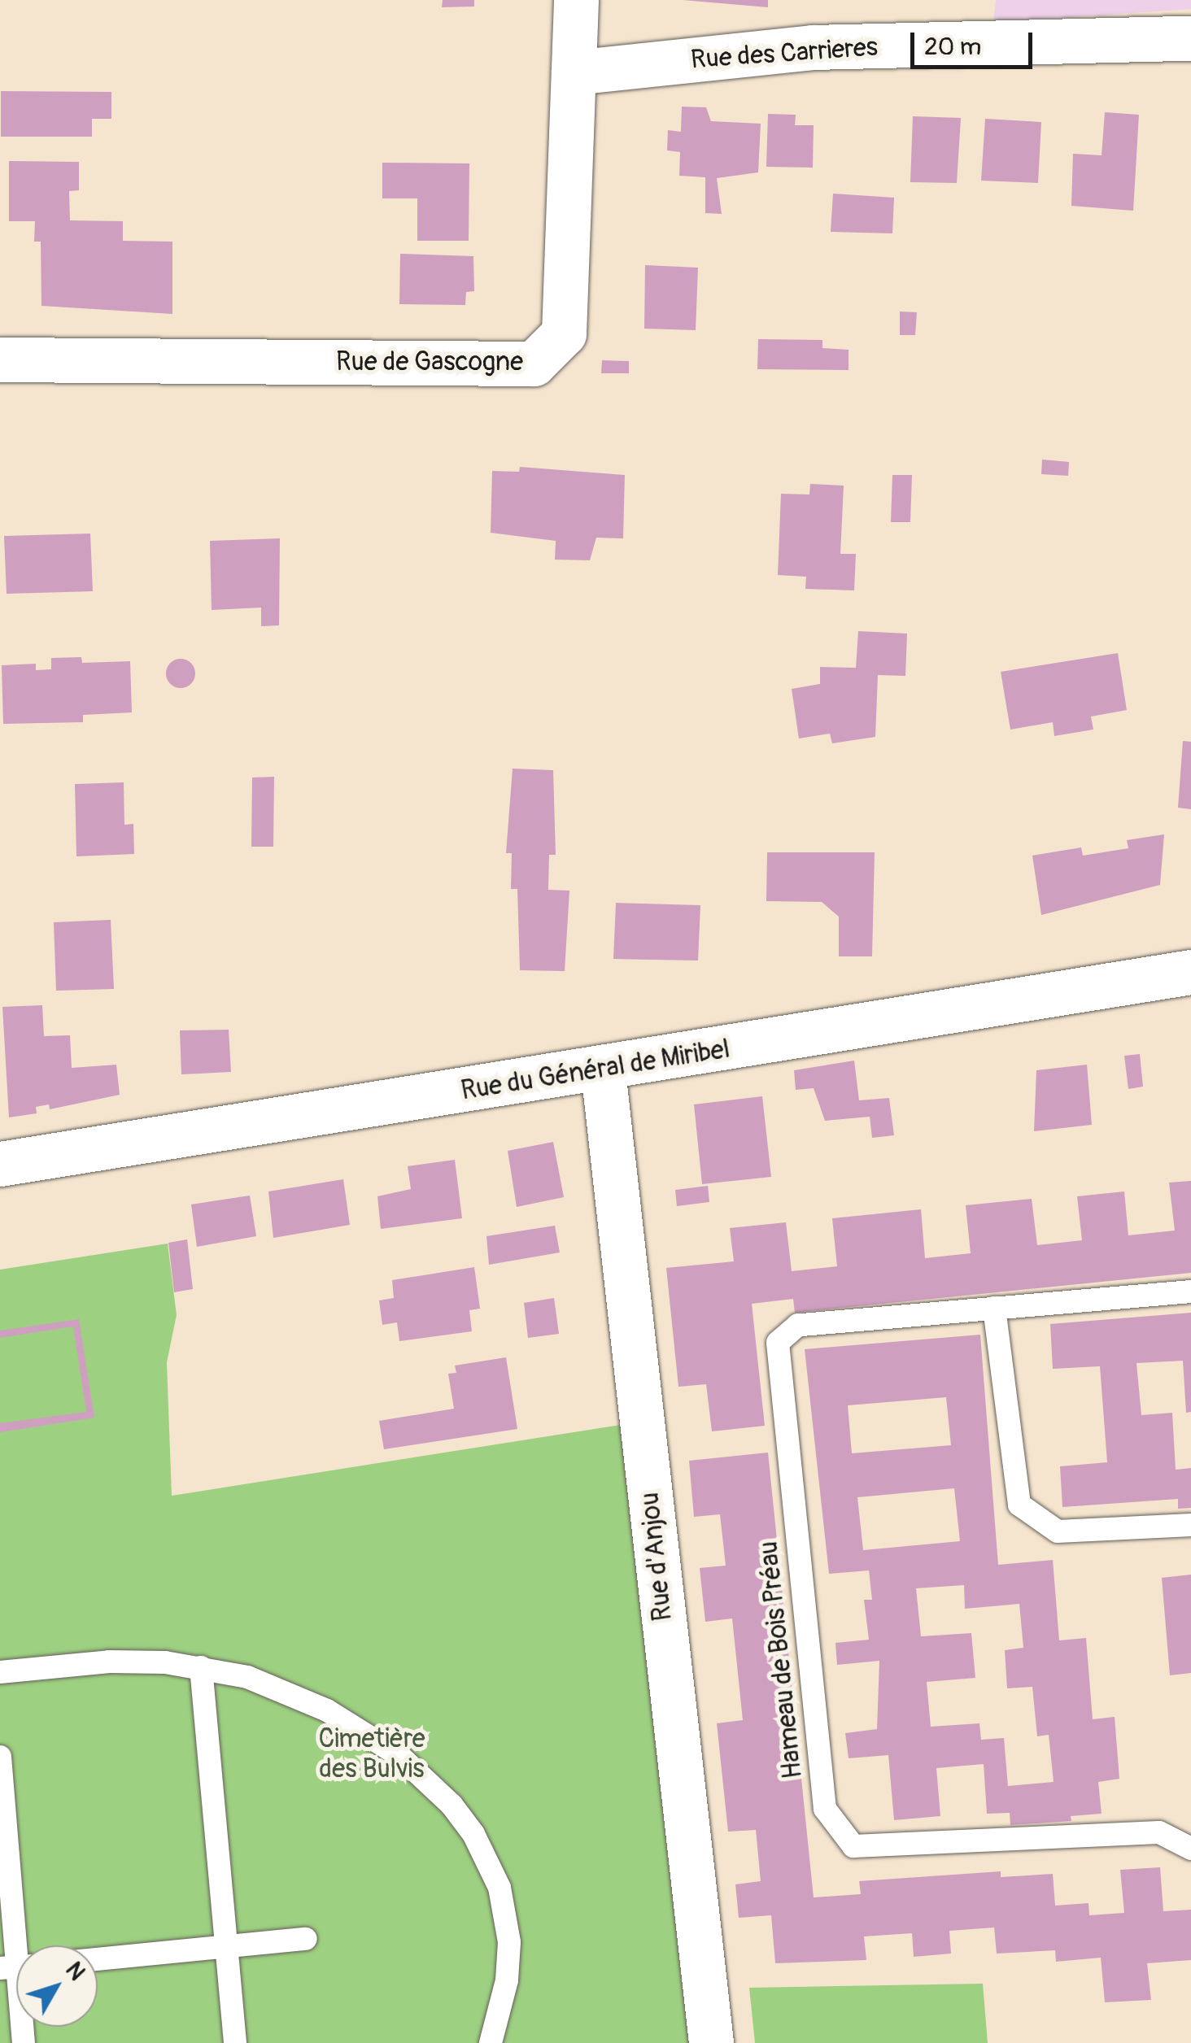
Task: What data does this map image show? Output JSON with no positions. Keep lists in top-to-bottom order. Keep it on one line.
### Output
{"streets":{"street":["Rue des Carrieres","Rue de Gascogne","Rue du Général de Miribel","Rue d'Anjou"],"lane":["Hameau de Bois Préau"]},"crossings":[["Rue des Carrieres","Rue de Gascogne"],["Rue du Général de Miribel","Rue d'Anjou"]],"parks":["Cimetière des Bulvis"],"scale_bar":"20 m","north":"top right"}
